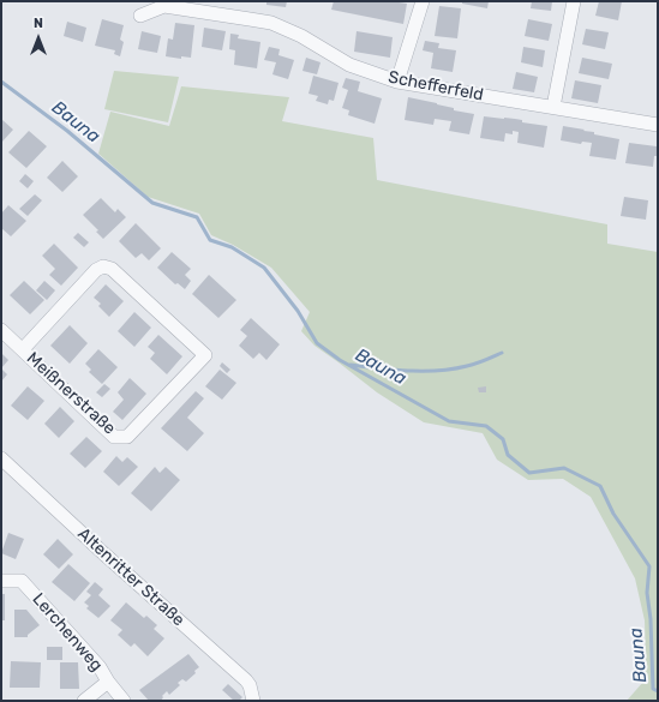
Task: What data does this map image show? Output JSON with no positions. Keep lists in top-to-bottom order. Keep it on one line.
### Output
{"streets":{"street":["Schefferfeld","Meißnerstraße","Altenritter Straße","Lerchenweg"]},"water":["Bauna"],"north":"top"}
